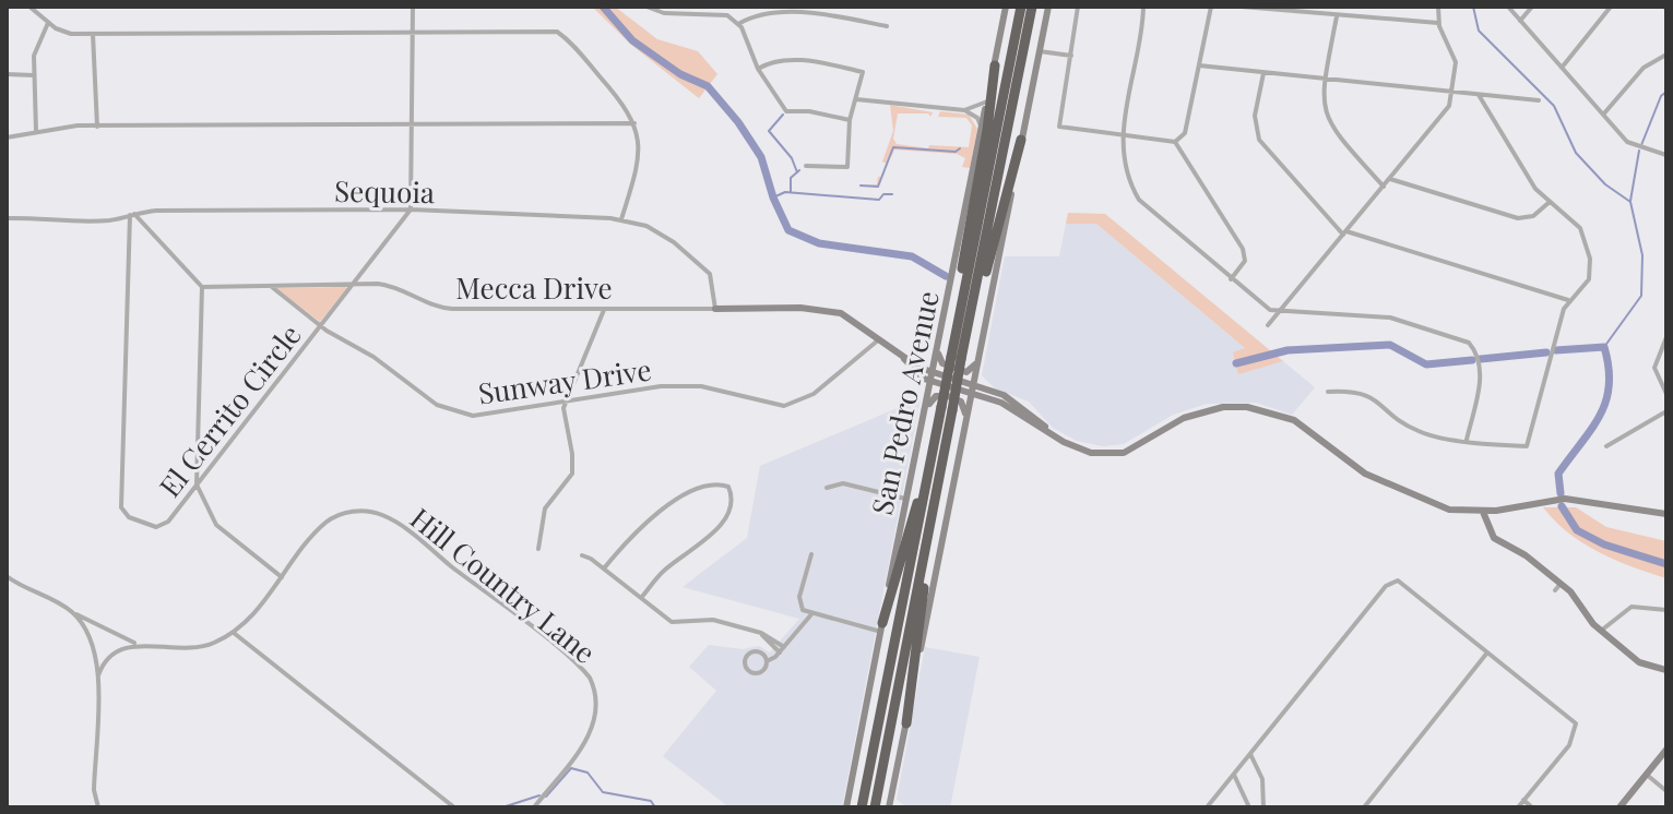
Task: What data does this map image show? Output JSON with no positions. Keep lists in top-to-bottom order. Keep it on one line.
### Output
{"streets":{"main road":["Mecca Drive","San Pedro Avenue"],"street":["Sequoia","Sunway Drive","El Cerrito Circle","Hill Country Lane"]},"crossings":[["Sequoia","Mecca Drive"],["Sequoia","El Cerrito Circle"],["Mecca Drive","Sunway Drive"],["Mecca Drive","San Pedro Avenue"],["Mecca Drive","El Cerrito Circle"],["Sunway Drive","El Cerrito Circle"]]}
